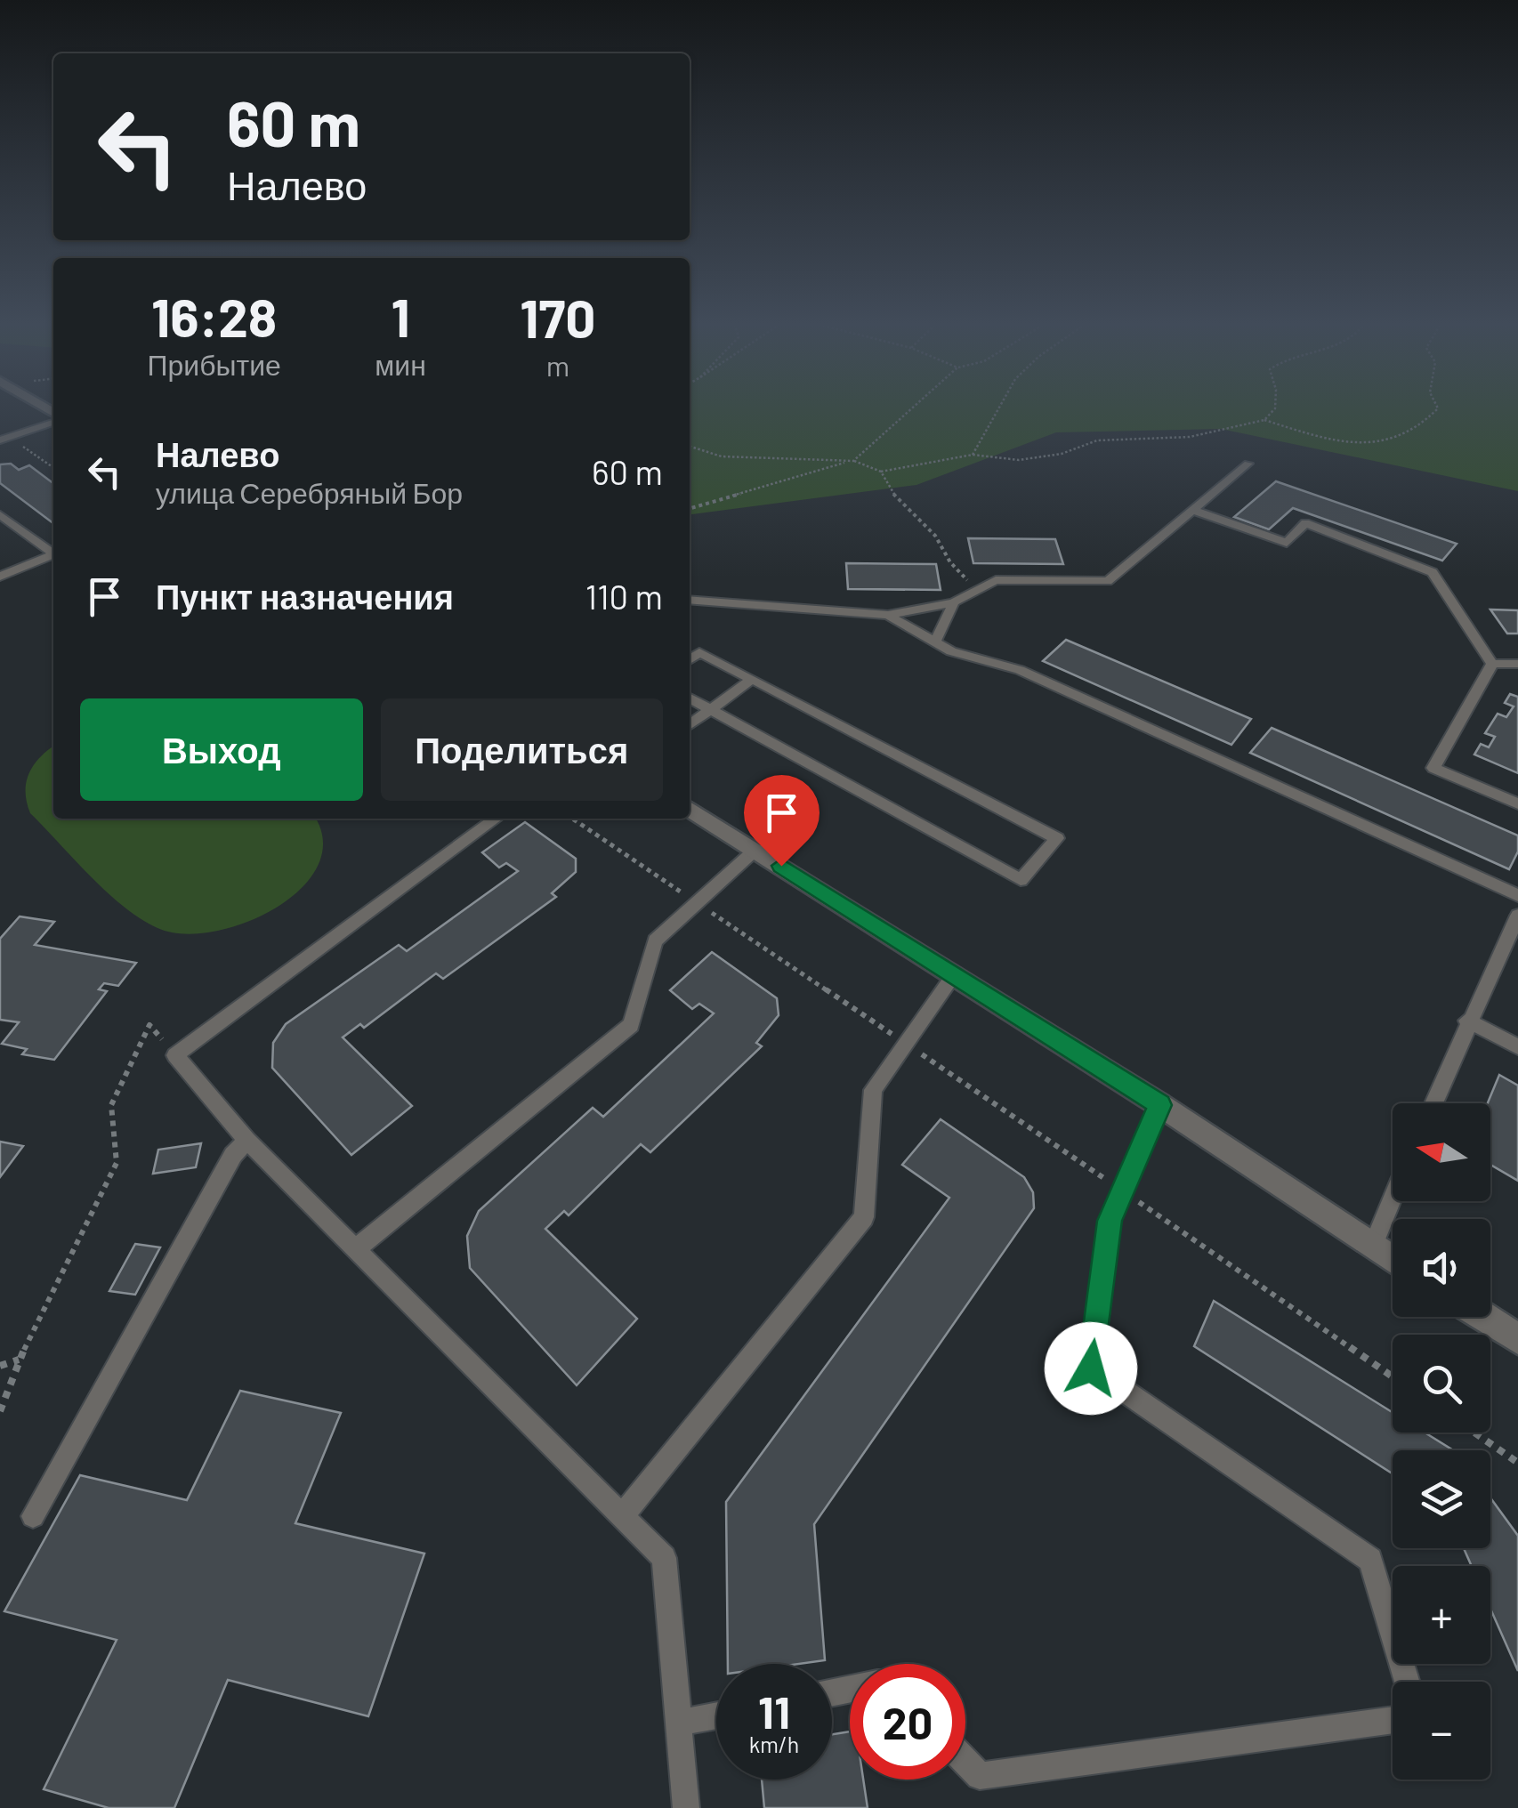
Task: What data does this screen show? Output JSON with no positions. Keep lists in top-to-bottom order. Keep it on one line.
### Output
{"north":"left","page":{"turn":["60 m","Налево"],"eta":["16:28","Прибытие","1","мин","170","m"],"list":[{"name":"Налево","note":"улица Серебряный Бор","value":"60 m"},{"name":"Пункт назначения","value":"110 m"}],"buttons":["Выход","Поделиться"],"map_buttons":["+","−"],"speed":"11 km/h","limit":"20"}}
